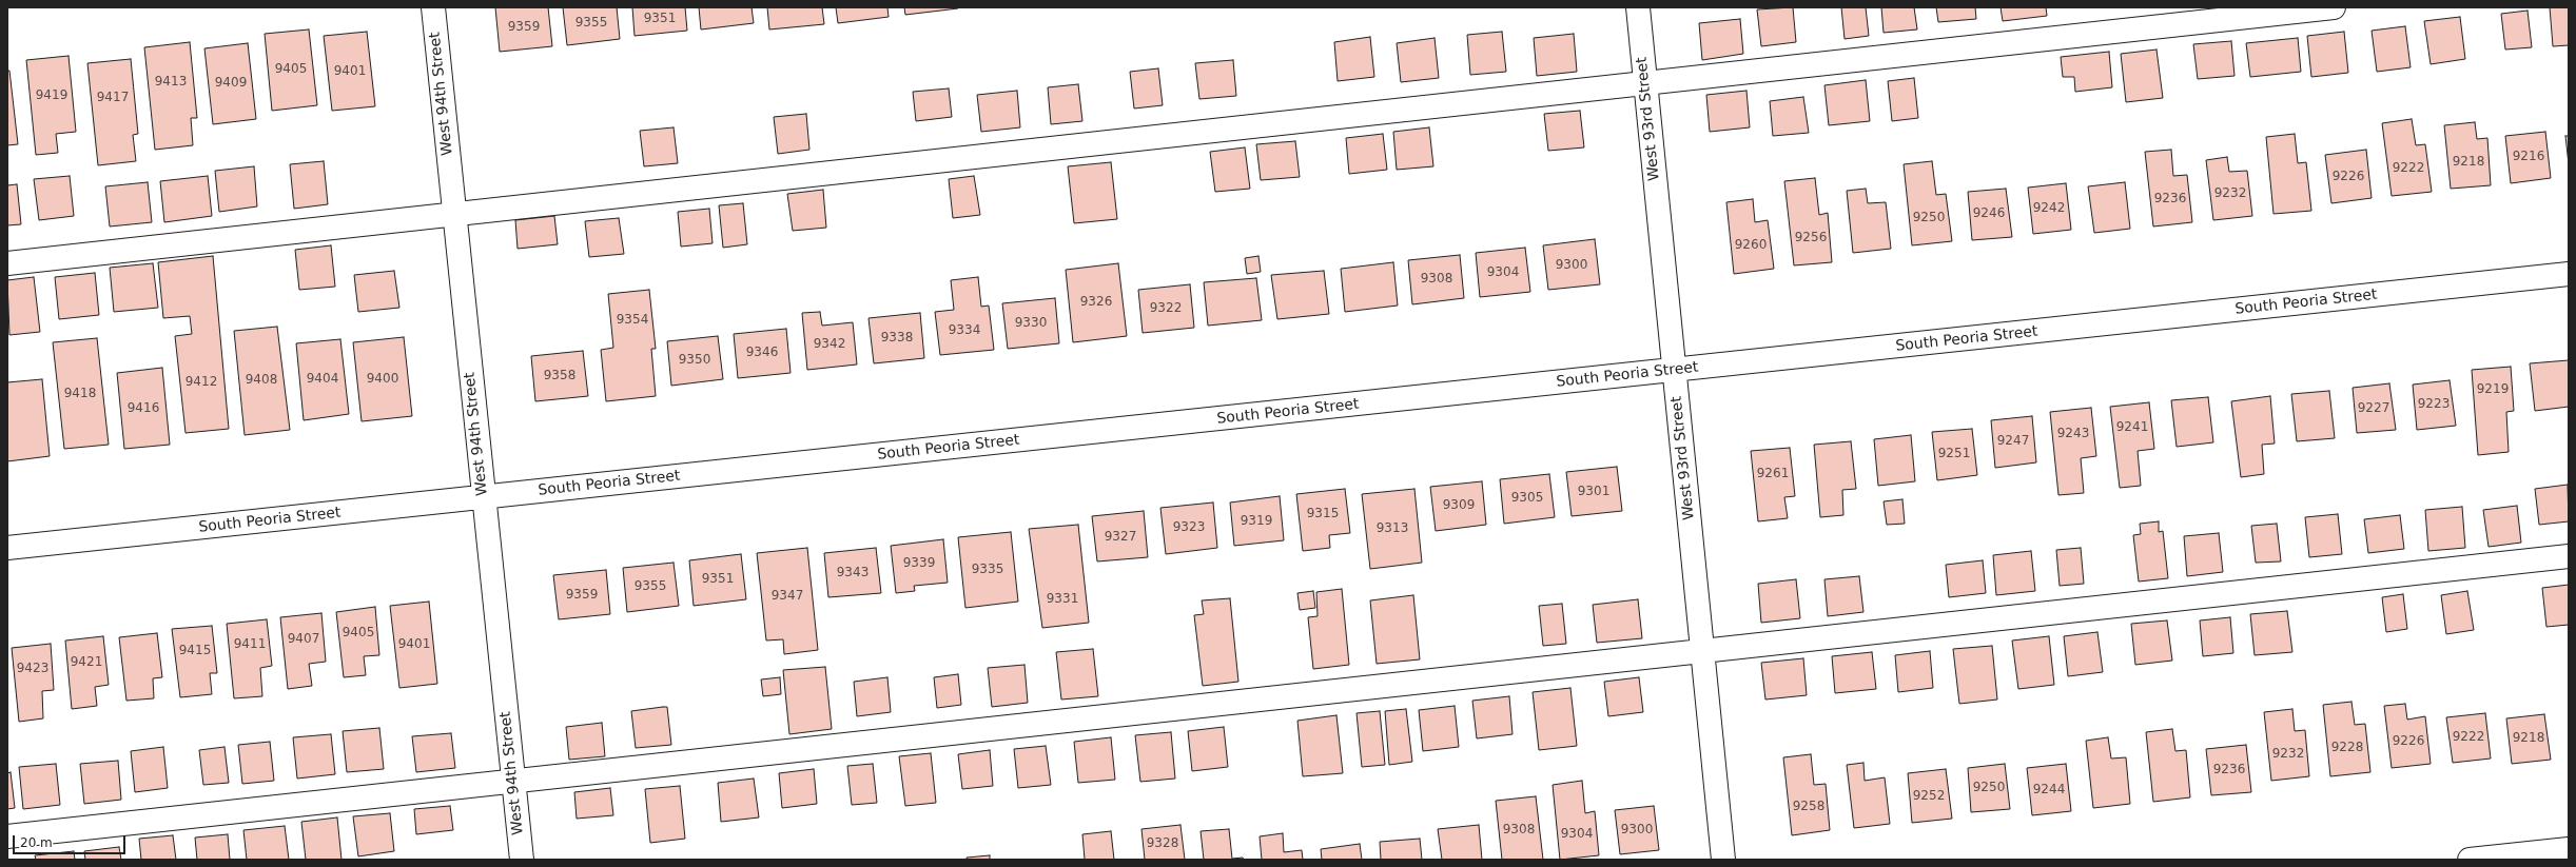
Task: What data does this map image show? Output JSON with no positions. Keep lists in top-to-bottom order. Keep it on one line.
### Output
{"streets":{"street":["West 94th Street","West 93rd Street","South Peoria Street"]},"crossings":[["West 94th Street","South Peoria Street"],["West 93rd Street","South Peoria Street"]],"house_numbers":["9351","9355","9359","9405","9401","9413","9409","9419","9417","9216","9218","9222","9226","9232","9236","9242","9246","9250","9256","9260","9300","9304","9308","9326","9322","9354","9330","9334","9338","9342","9346","9350","9358","9404","9400","9408","9412","9219","9418","9223","9416","9227","9241","9243","9247","9251","9261","9301","9305","9309","9315","9319","9323","9313","9327","9339","9335","9343","9351","9355","9359","9347","9331","9405","9407","9411","9401","9415","9421","9423","9222","9218","9226","9228","9232","9236","9250","9244","9252","9258","9308","9300","9304","9328"],"scale_bar":"20 m"}
